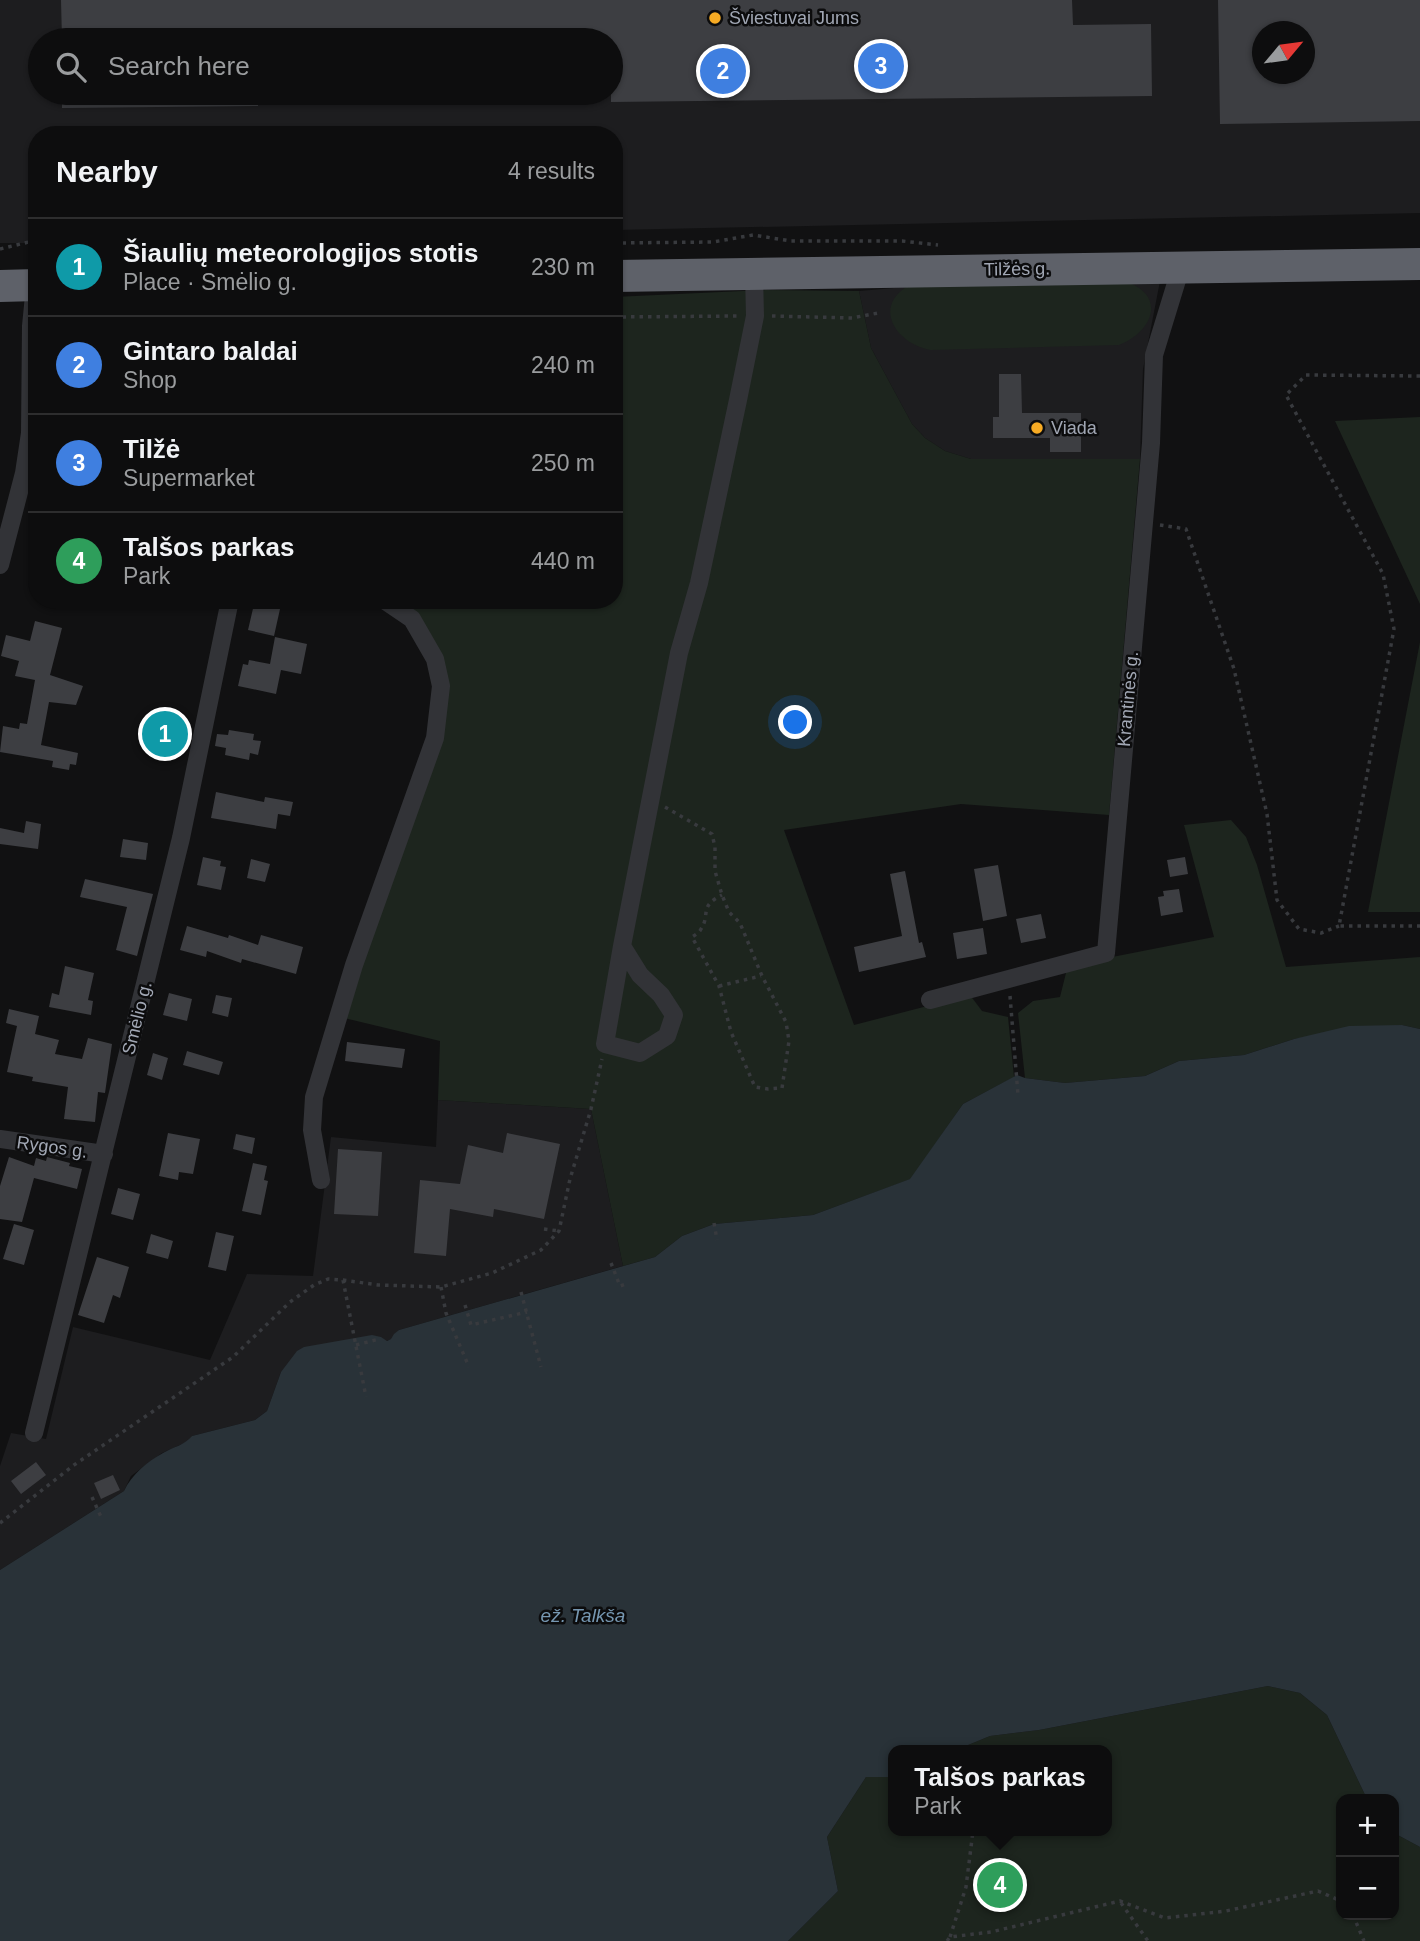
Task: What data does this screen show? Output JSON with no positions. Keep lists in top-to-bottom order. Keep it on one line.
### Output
{"streets":{"highway":["Tilžės g."],"street":["Krantinės g.","Smėlio g.","Rygos g."]},"crossings":[["Tilžės g.","Krantinės g."],["Smėlio g.","Rygos g."]],"water":["ež. Talkša"],"places":["Šviestuvai Jums","Viada"],"north":"top right","page":{"search":"Search here","pins":["3","2","1","4"],"heading":["Nearby","4 results"],"list":[{"mark":"1","name":"Šiaulių meteorologijos stotis","note":"Place · Smėlio g.","value":"230 m"},{"mark":"2","name":"Gintaro baldai","note":"Shop","value":"240 m"},{"mark":"3","name":"Tilžė","note":"Supermarket","value":"250 m"},{"mark":"4","name":"Talšos parkas","note":"Park","value":"440 m"}],"popup":["Talšos parkas","Park"],"map_buttons":["+","−"]}}
